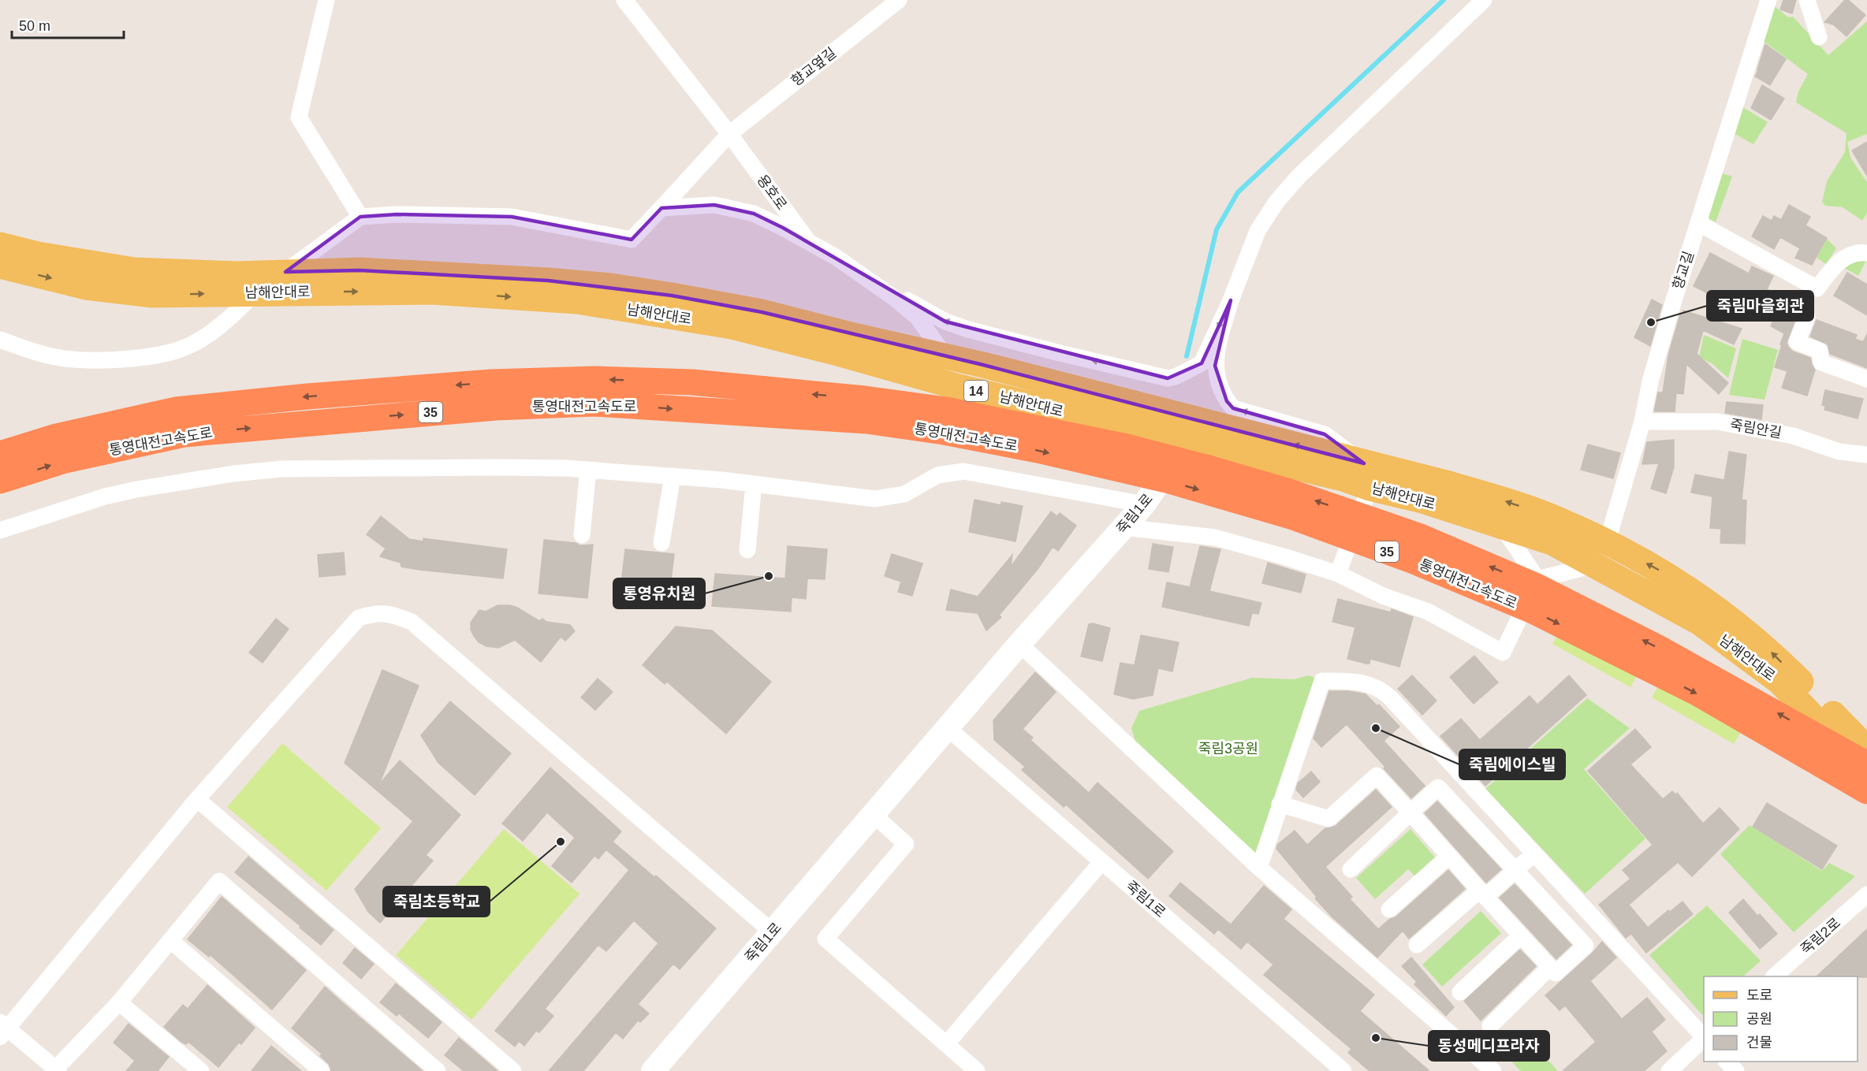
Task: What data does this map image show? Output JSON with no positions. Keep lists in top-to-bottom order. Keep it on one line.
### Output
{"streets":{"highway":["통영대전고속도로","35"],"main road":["남해안대로","14"],"street":["향교옆길","용호로","향교길","죽림안길","죽림1로","죽림2로"]},"crossings":[["향교옆길","용호로"],["용호로","남해안대로"],["향교길","남해안대로"],["향교길","죽림안길"],["남해안대로","죽림1로"]],"parks":["죽림3공원"],"places":["죽림마을회관","통영유치원","죽림에이스빌","죽림초등학교","동성메디프라자"],"legend":["도로","공원","건물"],"scale_bar":"50 m"}
